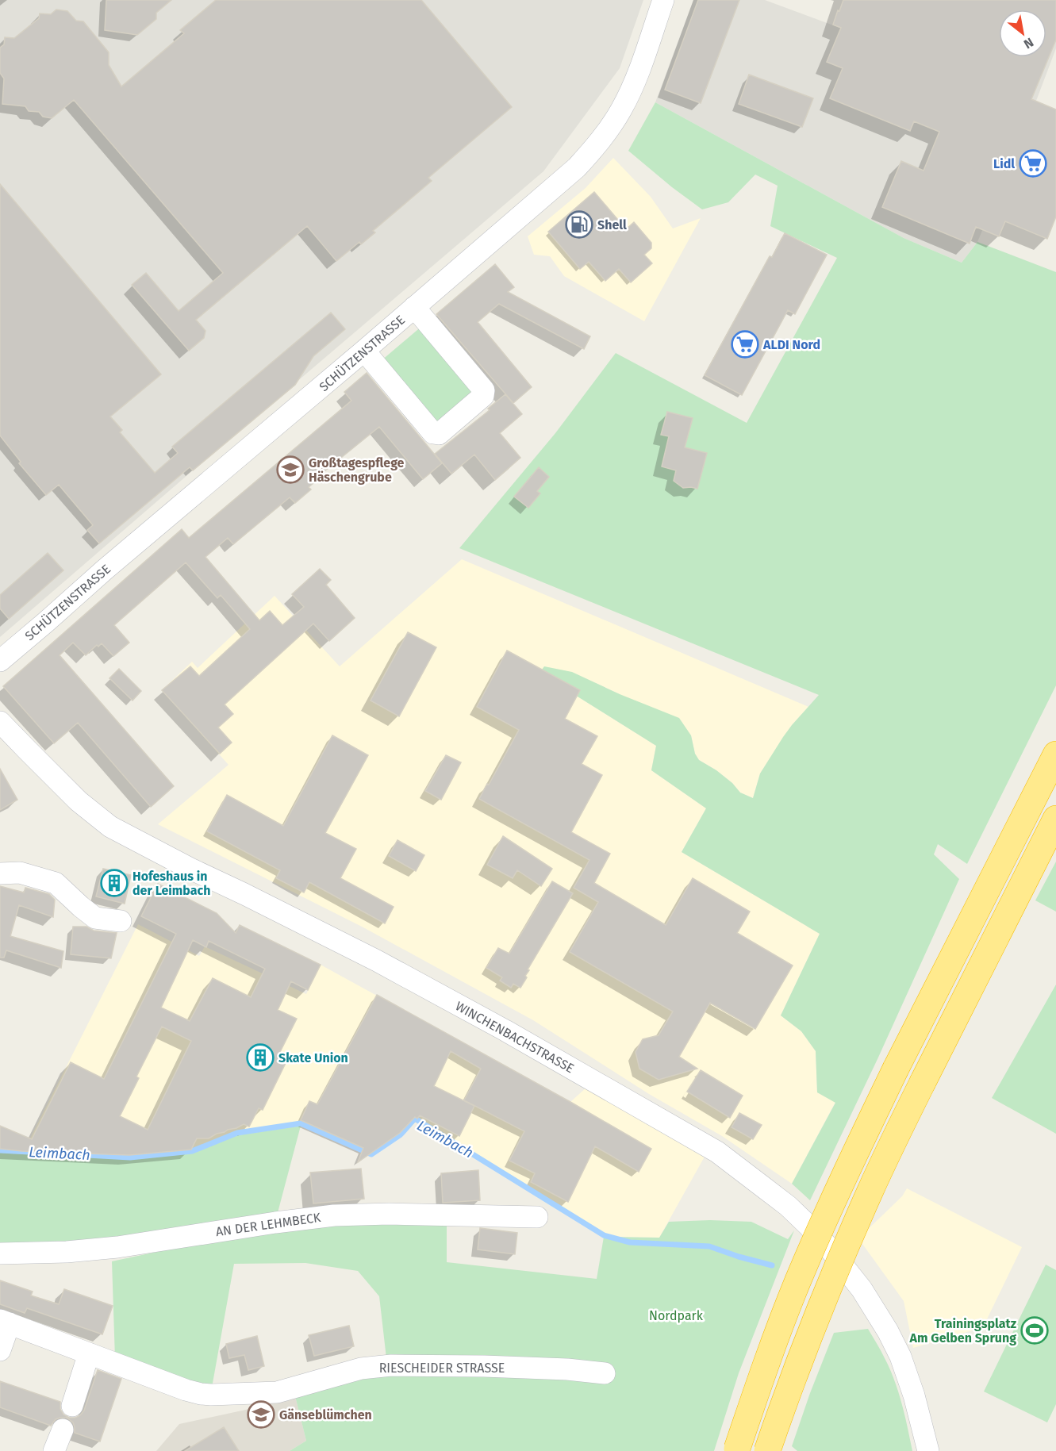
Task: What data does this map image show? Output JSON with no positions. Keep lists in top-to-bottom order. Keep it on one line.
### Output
{"streets":{"street":["SCHÜTZENSTRASSE","WINCHENBACHSTRASSE","AN DER LEHMBECK","RIESCHEIDER STRASSE"]},"water":["Leimbach"],"parks":["Nordpark"],"places":{"supermarket":["Lidl","ALDI Nord"],"fuel station":["Shell"],"school or university":["Großtagespflege Häschengrube","Gänseblümchen"],"building":["Hofeshaus in der Leimbach","Skate Union"],"sports":["Trainingsplatz Am Gelben Sprung"]},"north":"bottom right"}
